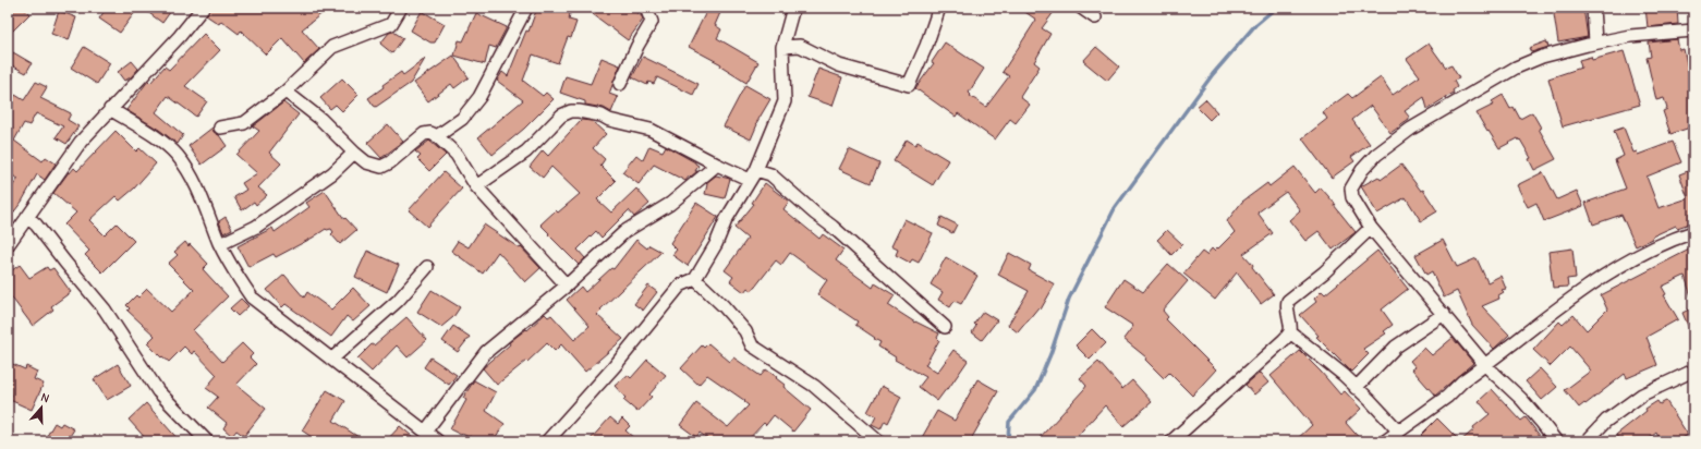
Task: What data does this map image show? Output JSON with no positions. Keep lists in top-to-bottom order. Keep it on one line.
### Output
{"north":"top"}
